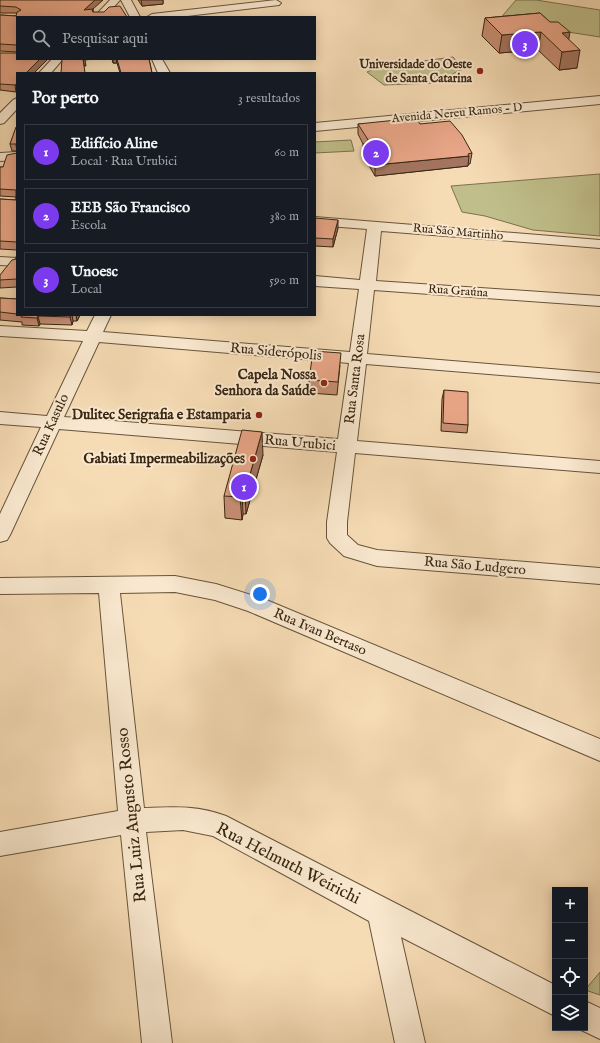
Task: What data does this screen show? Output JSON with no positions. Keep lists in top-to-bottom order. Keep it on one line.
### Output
{"streets":{"street":["Avenida Nereu Ramos - D","Rua São Martinho","Rua Graúna","Rua Siderópolis","Rua Santa Rosa","Rua Kasulo","Rua Urubici","Rua São Ludgero","Rua Ivan Bertaso","Rua Luiz Augusto Rosso","Rua Helmuth Weirichi"]},"crossings":[["Rua São Martinho","Rua Santa Rosa"],["Rua Graúna","Rua Santa Rosa"],["Rua Siderópolis","Rua Santa Rosa"],["Rua Siderópolis","Rua Kasulo"],["Rua Santa Rosa","Rua Urubici"],["Rua Santa Rosa","Rua São Ludgero"],["Rua Kasulo","Rua Urubici"],["Rua Ivan Bertaso","Rua Luiz Augusto Rosso"],["Rua Luiz Augusto Rosso","Rua Helmuth Weirichi"]],"places":["Universidade do Oeste de Santa Catarina","Capela Nossa Senhora da Saúde","Dulitec Serigrafia e Estamparia","Gabiati Impermeabilizações"],"page":{"search":"Pesquisar aqui","pins":["3","2","1"],"heading":["Por perto","3 resultados"],"list":[{"mark":"1","name":"Edifício Aline","note":"Local · Rua Urubici","value":"60 m"},{"mark":"2","name":"EEB São Francisco","note":"Escola","value":"380 m"},{"mark":"3","name":"Unoesc","note":"Local","value":"590 m"}],"map_buttons":["+","−"]}}
